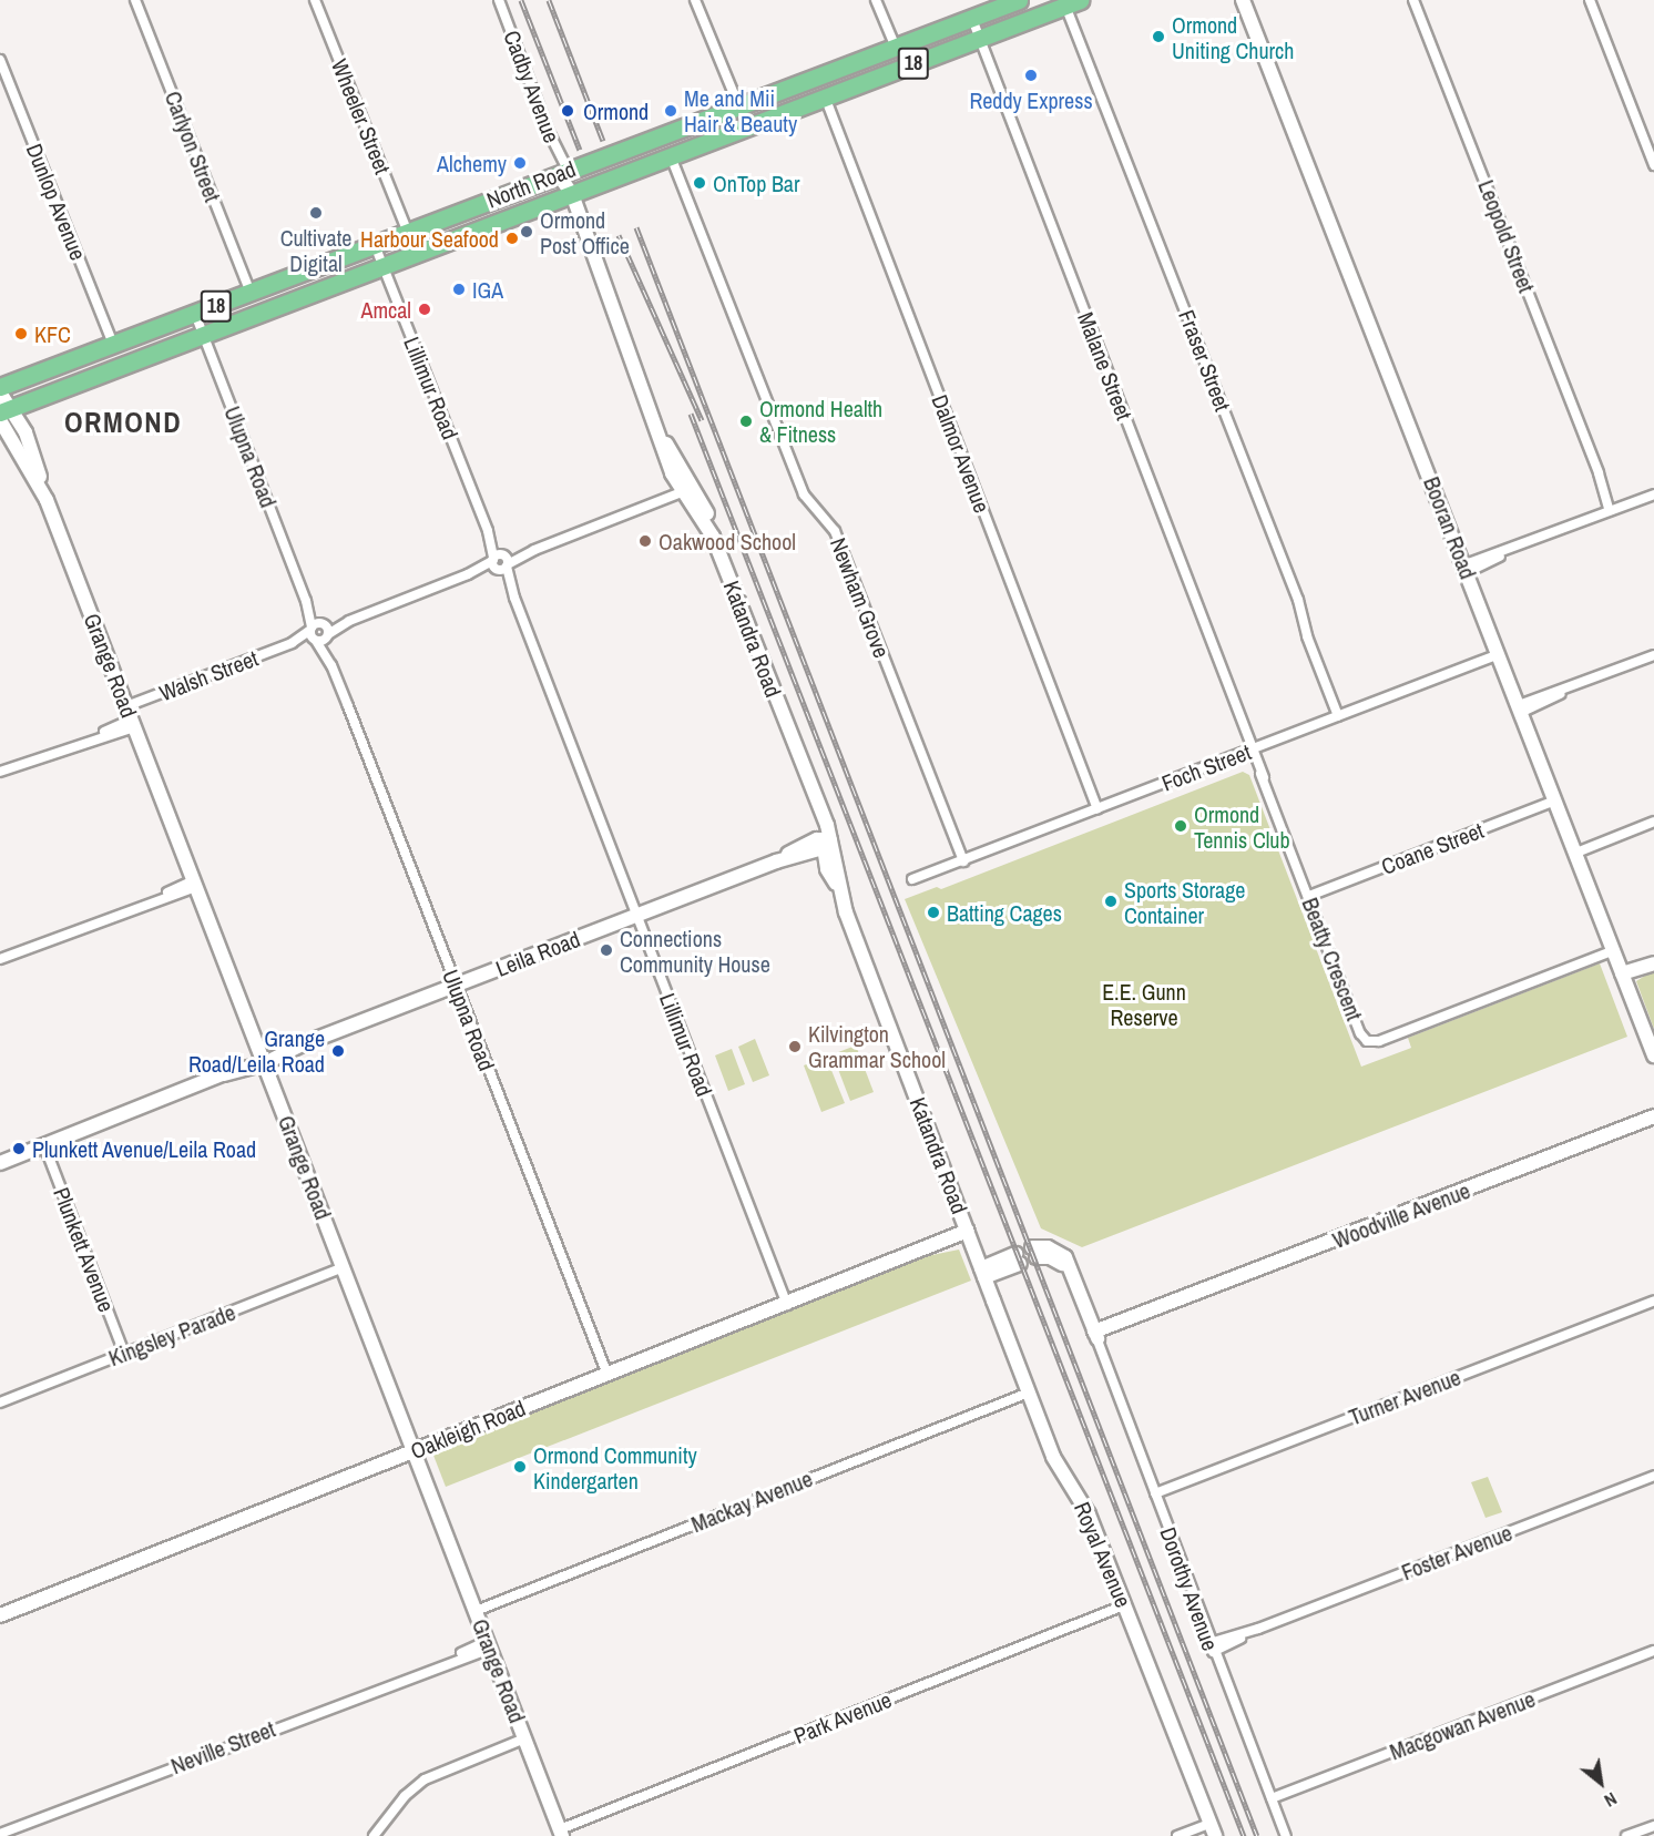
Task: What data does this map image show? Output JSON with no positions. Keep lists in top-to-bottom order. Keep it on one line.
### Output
{"streets":{"highway":["18","North Road"],"street":["Cadby Avenue","Wheeler Street","Carlyon Street","Dunlop Avenue","Leopold Street","Fraser Street","Malane Street","Lillimur Road","Dalmor Avenue","Ulupna Road","Booran Road","Newham Grove","Katandra Road","Grange Road","Walsh Street","Foch Street","Coane Street","Leila Road","Beatty Crescent","Woodville Avenue","Plunkett Avenue","Kingsley Parade","Turner Avenue","Oakleigh Road","Mackay Avenue","Foster Avenue","Royal Avenue","Dorothy Avenue","Park Avenue","Macgowan Avenue","Neville Street"]},"crossings":[["Cadby Avenue","North Road"],["Cadby Avenue","Katandra Road"],["Wheeler Street","North Road"],["Carlyon Street","North Road"],["North Road","Dunlop Avenue"],["North Road","Fraser Street"],["North Road","Malane Street"],["North Road","Lillimur Road"],["North Road","Dalmor Avenue"],["North Road","Ulupna Road"],["North Road","Newham Grove"],["North Road","Katandra Road"],["North Road","Grange Road"],["Fraser Street","Foch Street"],["Malane Street","Foch Street"],["Malane Street","Beatty Crescent"],["Lillimur Road","Walsh Street"],["Lillimur Road","Leila Road"],["Lillimur Road","Oakleigh Road"],["Dalmor Avenue","Foch Street"],["Ulupna Road","Walsh Street"],["Ulupna Road","Leila Road"],["Ulupna Road","Oakleigh Road"],["Booran Road","Foch Street"],["Booran Road","Coane Street"],["Booran Road","Beatty Crescent"],["Newham Grove","Foch Street"],["Katandra Road","Walsh Street"],["Katandra Road","Leila Road"],["Katandra Road","Oakleigh Road"],["Katandra Road","Royal Avenue"],["Grange Road","Walsh Street"],["Grange Road","Leila Road"],["Grange Road","Kingsley Parade"],["Grange Road","Oakleigh Road"],["Grange Road","Mackay Avenue"],["Grange Road","Park Avenue"],["Grange Road","Neville Street"],["Foch Street","Beatty Crescent"],["Coane Street","Beatty Crescent"],["Leila Road","Plunkett Avenue"],["Woodville Avenue","Dorothy Avenue"],["Plunkett Avenue","Kingsley Parade"],["Turner Avenue","Dorothy Avenue"],["Oakleigh Road","Royal Avenue"],["Mackay Avenue","Royal Avenue"],["Foster Avenue","Dorothy Avenue"],["Royal Avenue","Park Avenue"],["Dorothy Avenue","Macgowan Avenue"]],"districts":["ORMOND"],"parks":["E.E. Gunn Reserve"],"places":["Ormond Uniting Church","Reddy Express","Ormond","Me and Mii Hair & Beauty","Alchemy","OnTop Bar","Cultivate Digital","Ormond Post Office","Harbour Seafood","IGA","Amcal","KFC","Ormond Health & Fitness","Oakwood School","Ormond Tennis Club","Sports Storage Container","Batting Cages","Connections Community House","Kilvington Grammar School","Grange Road/Leila Road","Plunkett Avenue/Leila Road","Ormond Community Kindergarten"],"north":"bottom right"}
